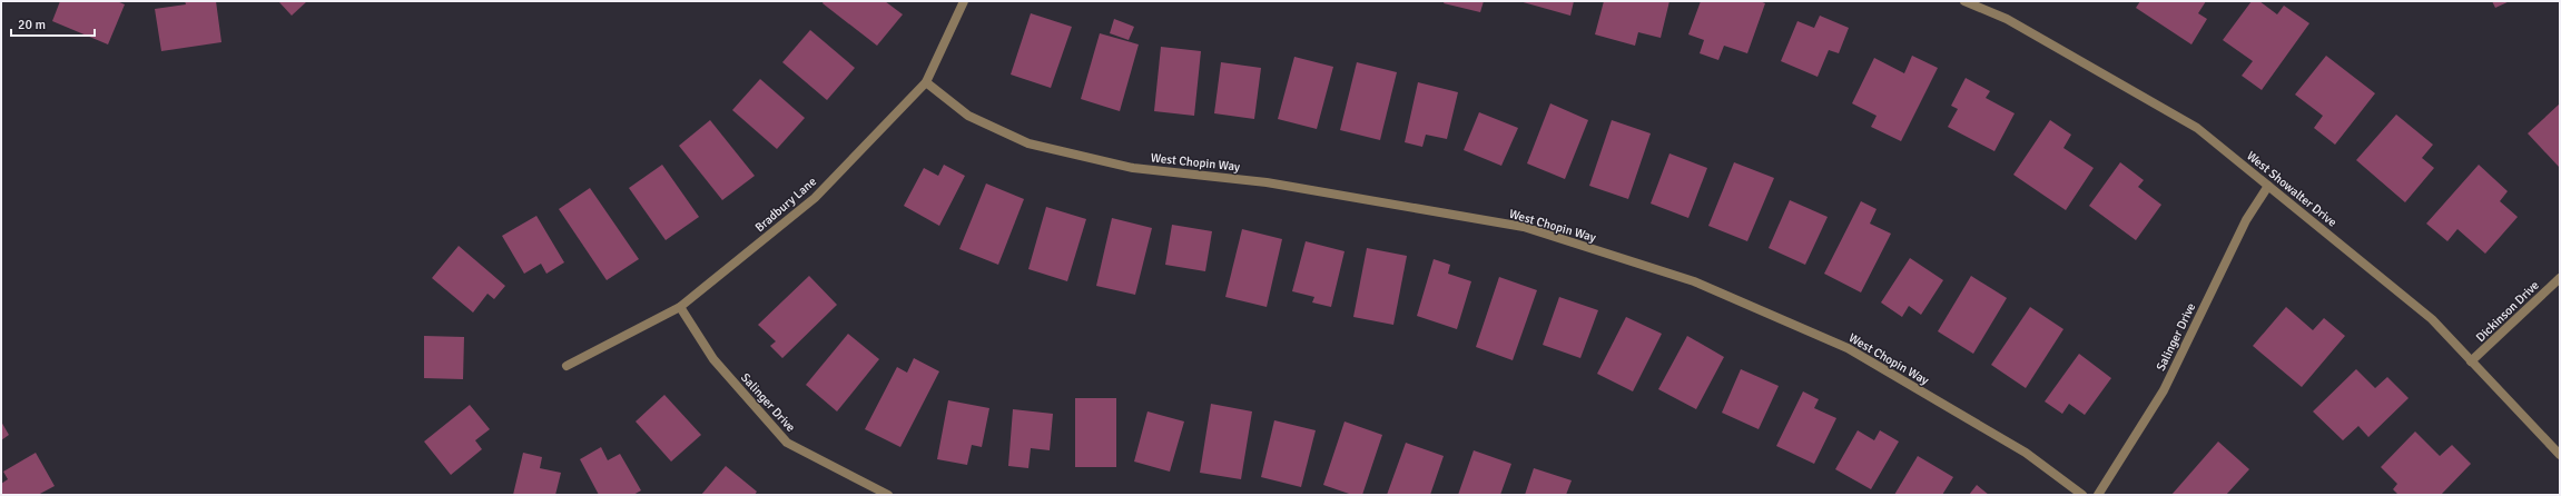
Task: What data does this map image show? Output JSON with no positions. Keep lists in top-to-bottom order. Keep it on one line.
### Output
{"streets":{"street":["West Chopin Way","West Showalter Drive","Bradbury Lane","Dickinson Drive","Salinger Drive"]},"crossings":[["West Chopin Way","Bradbury Lane"],["West Showalter Drive","Dickinson Drive"],["West Showalter Drive","Salinger Drive"],["Bradbury Lane","Salinger Drive"]],"scale_bar":"20 m"}
